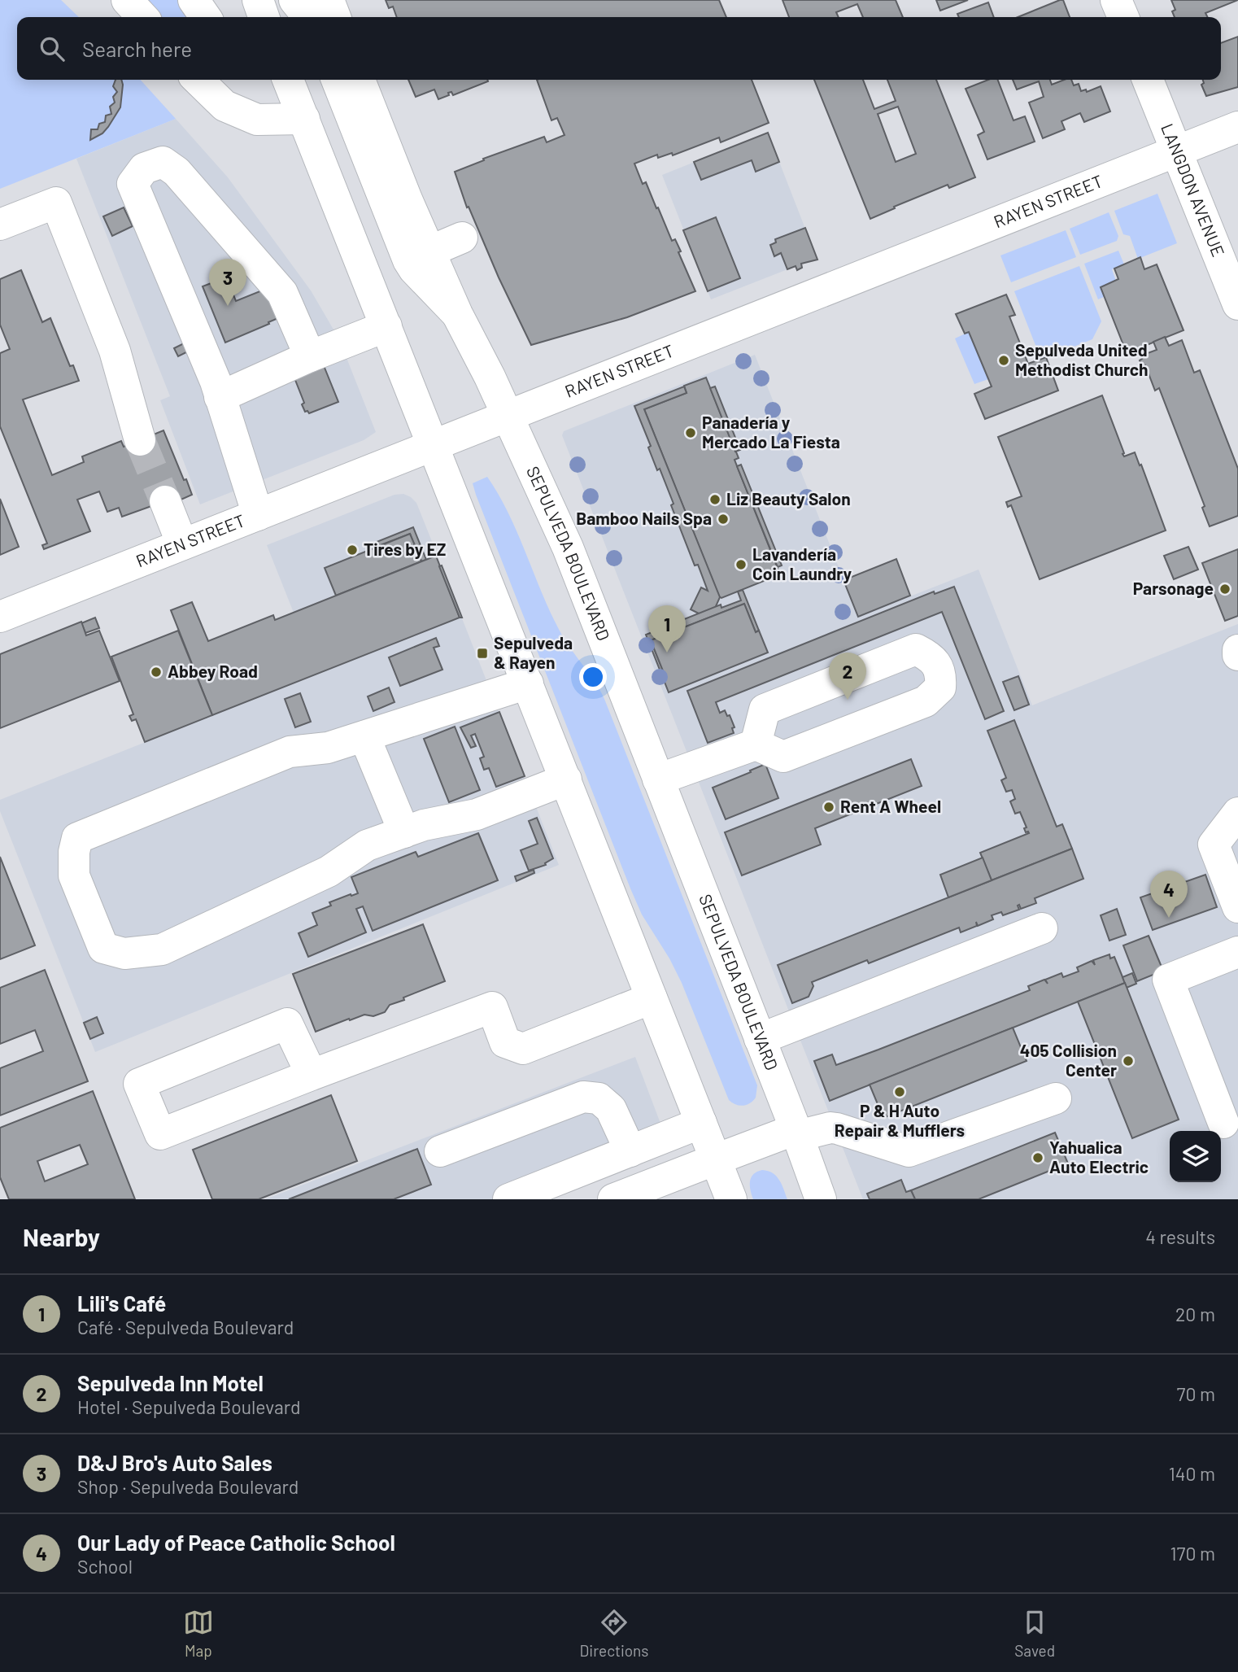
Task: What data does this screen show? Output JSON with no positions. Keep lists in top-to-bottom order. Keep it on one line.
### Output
{"streets":{"main road":["LANGDON AVENUE","RAYEN STREET","SEPULVEDA BOULEVARD"]},"crossings":[["LANGDON AVENUE","RAYEN STREET"],["RAYEN STREET","SEPULVEDA BOULEVARD"]],"places":{"other":["Sepulveda United Methodist Church","Panadería y Mercado La Fiesta","Liz Beauty Salon","Bamboo Nails Spa","Tires by EZ","Lavandería Coin Laundry","Parsonage","Abbey Road","Rent A Wheel","405 Collision Center","P & H Auto Repair & Mufflers","Yahualica Auto Electric"],"transit":["Sepulveda & Rayen"]},"page":{"search":"Search here","pins":["3","1","2","4"],"heading":["Nearby","4 results"],"list":[{"mark":"1","name":"Lili's Café","note":"Café · Sepulveda Boulevard","value":"20 m"},{"mark":"2","name":"Sepulveda Inn Motel","note":"Hotel · Sepulveda Boulevard","value":"70 m"},{"mark":"3","name":"D&J Bro's Auto Sales","note":"Shop · Sepulveda Boulevard","value":"140 m"},{"mark":"4","name":"Our Lady of Peace Catholic School","note":"School","value":"170 m"}],"nav":["Map","Directions","Saved"]}}
